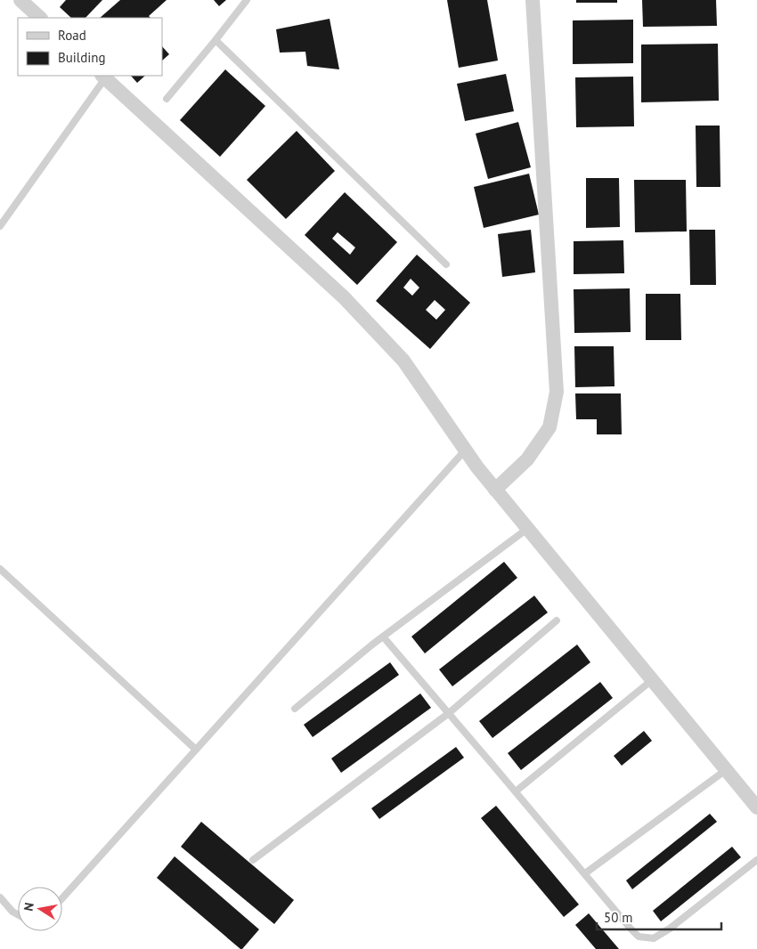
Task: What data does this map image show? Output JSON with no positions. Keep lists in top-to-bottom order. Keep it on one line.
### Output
{"legend":["Road","Building"],"scale_bar":"50 m","north":"left"}
